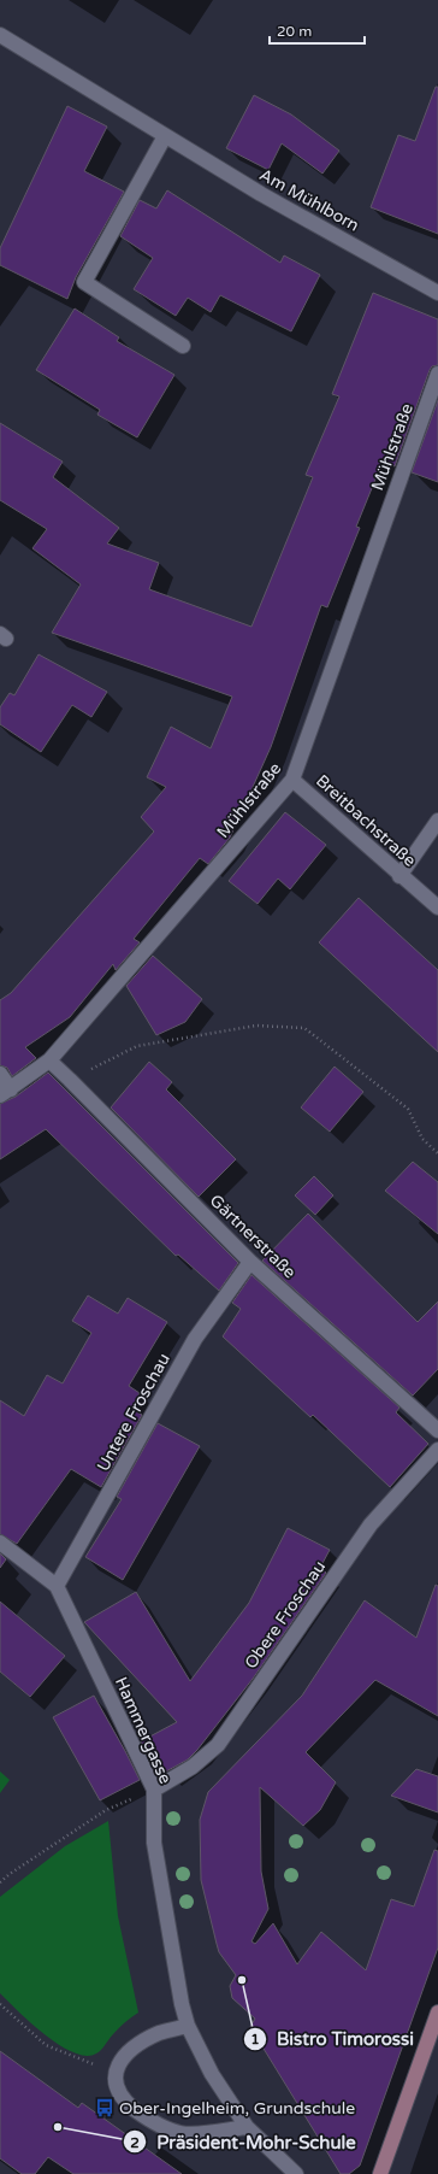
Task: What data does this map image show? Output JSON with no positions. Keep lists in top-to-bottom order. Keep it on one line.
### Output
{"streets":{"street":["Am Mühlborn","Mühlstraße","Breitbachstraße","Gärtnerstraße","Untere Froschau","Obere Froschau","Hammergasse"]},"crossings":[["Mühlstraße","Breitbachstraße"],["Mühlstraße","Gärtnerstraße"],["Gärtnerstraße","Untere Froschau"],["Untere Froschau","Hammergasse"],["Obere Froschau","Hammergasse"]],"places":{"other":["Bistro Timorossi","Präsident-Mohr-Schule"],"bus stop":["Ober-Ingelheim, Grundschule"]},"scale_bar":"20 m"}
